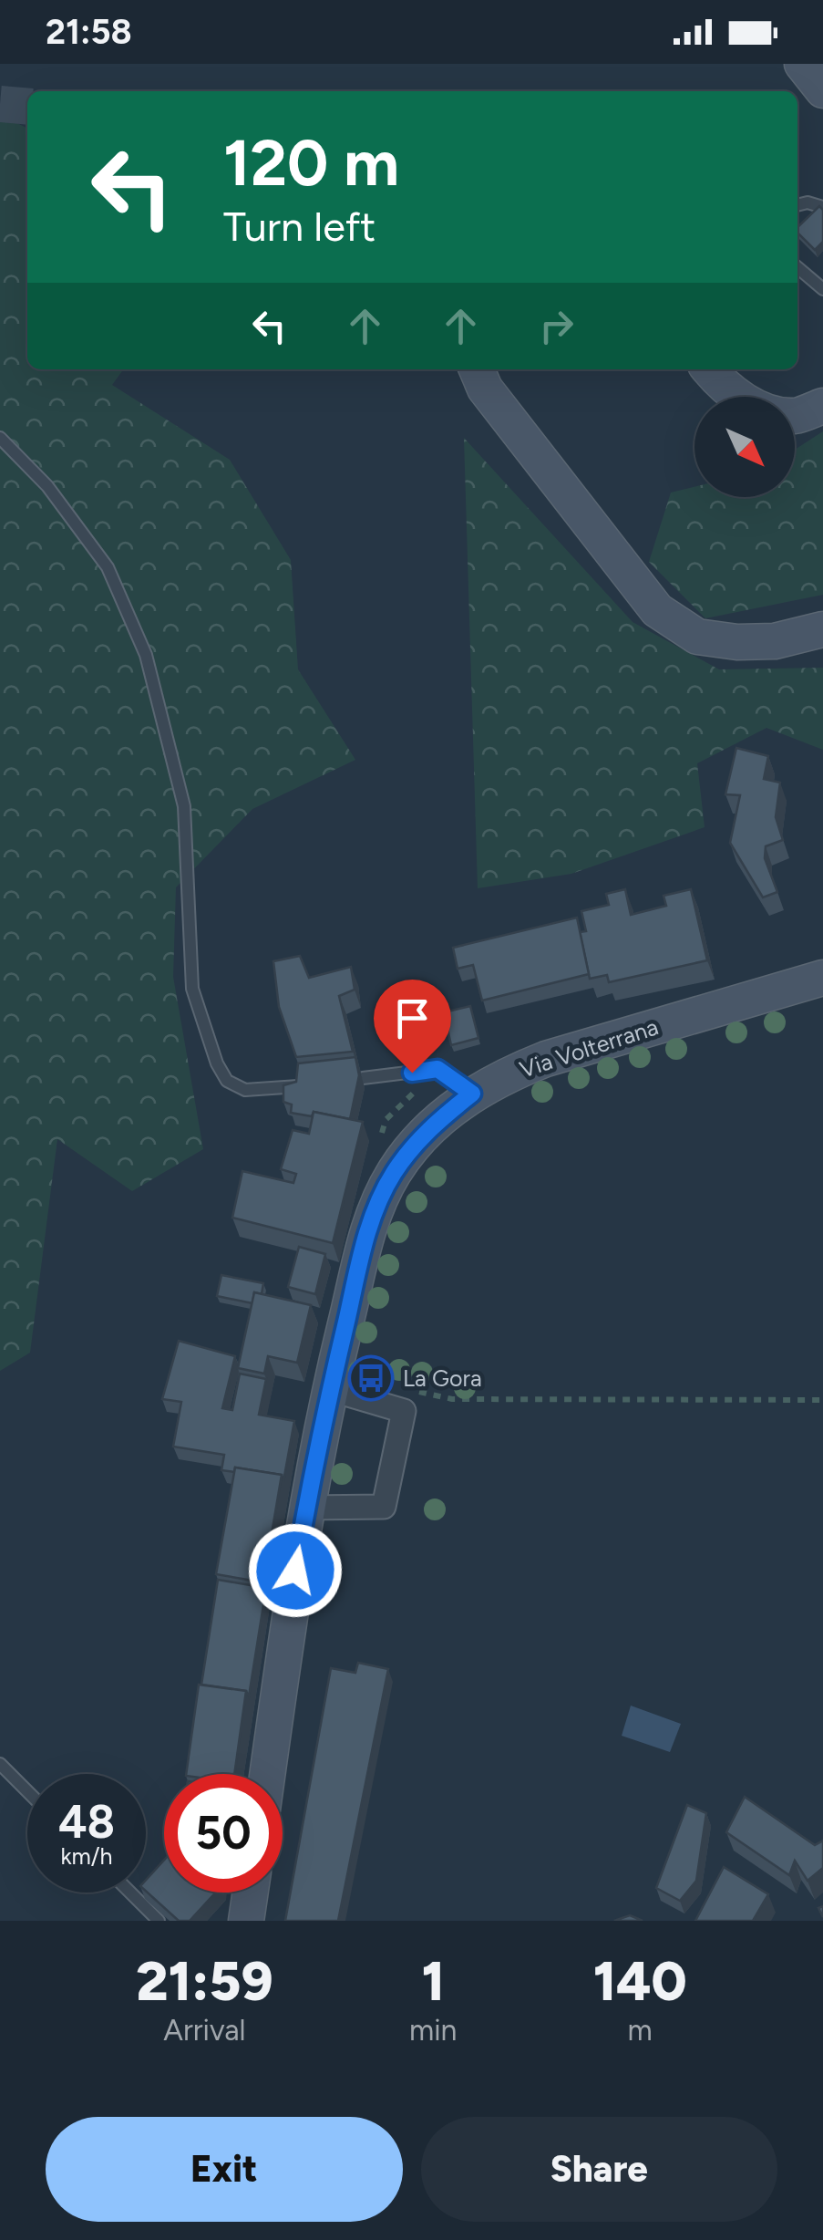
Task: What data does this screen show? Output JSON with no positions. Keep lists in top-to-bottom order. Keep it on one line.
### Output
{"streets":{"main road":["Via Volterrana"]},"places":{"bus stop":["La Gora"]},"north":"bottom right","page":{"status":"21:58","turn":["120 m","Turn left"],"speed":"48 km/h","limit":"50","eta":["21:59","Arrival","1","min","140","m"],"buttons":["Exit","Share"]}}
